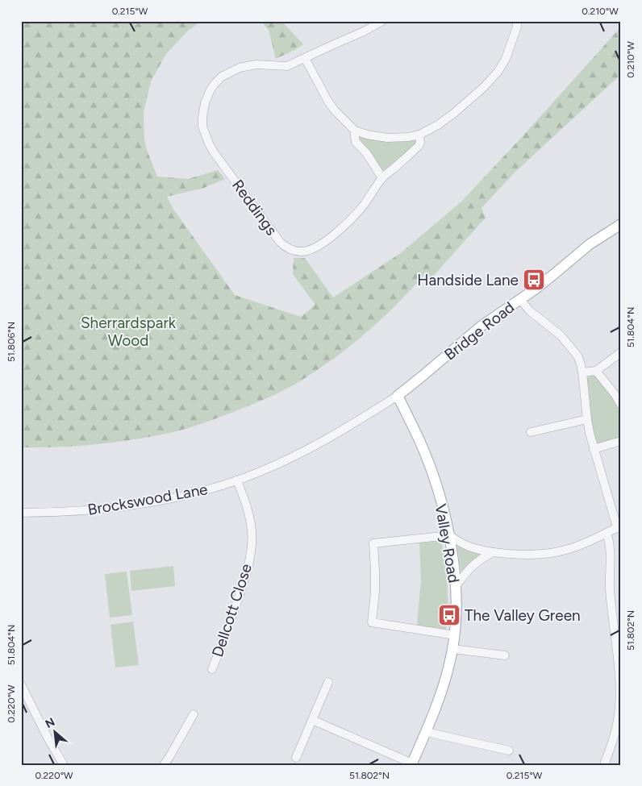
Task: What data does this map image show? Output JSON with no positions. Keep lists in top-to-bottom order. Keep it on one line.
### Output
{"streets":{"main road":["Bridge Road","Valley Road"],"street":["Reddings","Brockswood Lane","Dellcott Close"]},"crossings":[["Bridge Road","Brockswood Lane"],["Bridge Road","Valley Road"],["Brockswood Lane","Valley Road"],["Brockswood Lane","Dellcott Close"]],"parks":["Sherrardspark Wood"],"places":{"bus stop":["Handside Lane","The Valley Green"]},"north":"top left","coordinates":["0.215°W","0.210°W","51.804°N","51.806°N","51.802°N","0.220°W"]}
